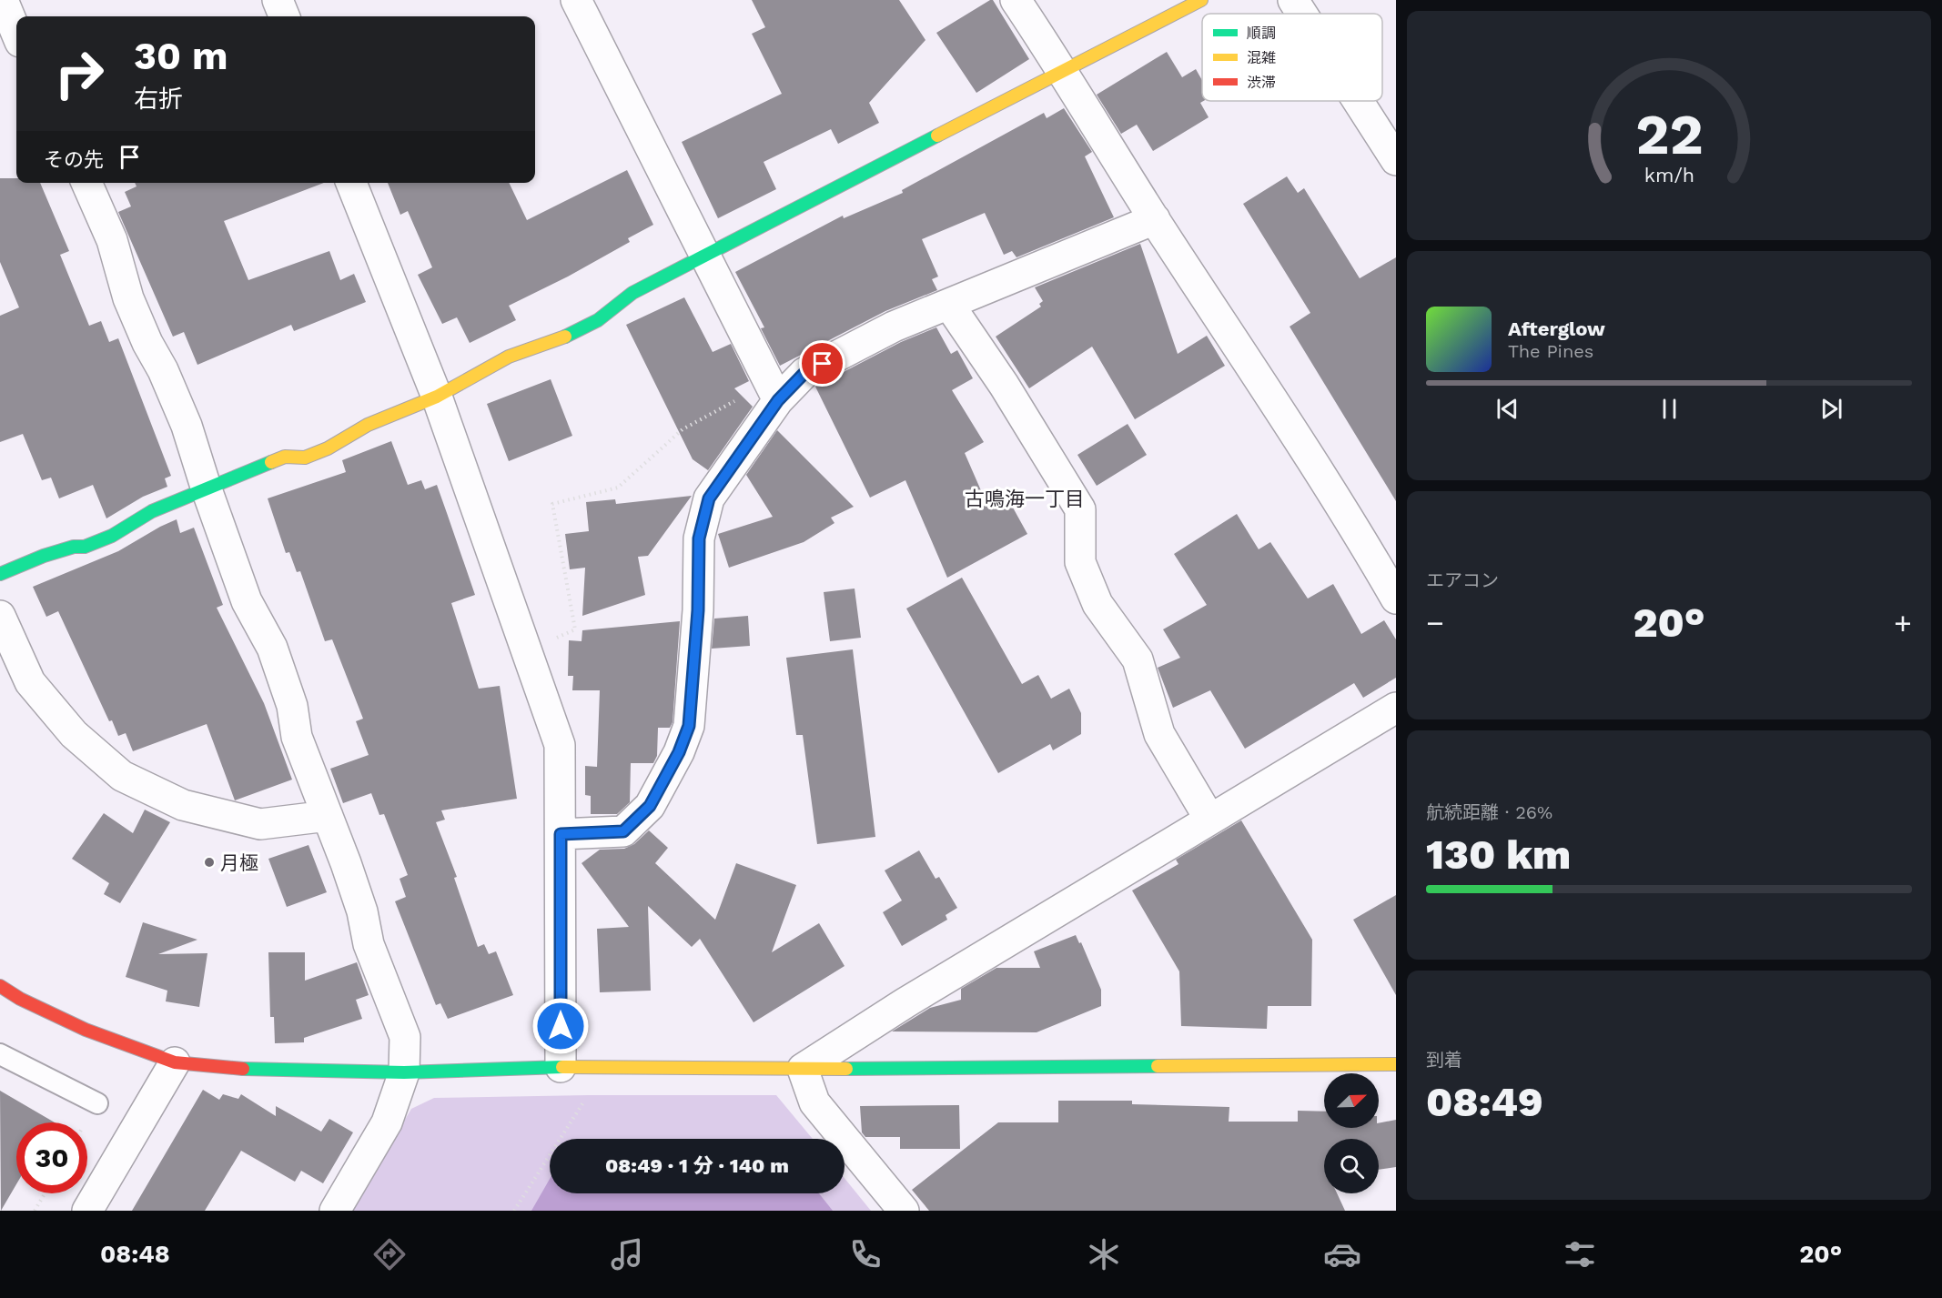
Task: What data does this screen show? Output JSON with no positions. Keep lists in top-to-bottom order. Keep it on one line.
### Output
{"districts":["古鳴海一丁目"],"places":["月極"],"legend":["順調","混雑","渋滞"],"north":"top right","page":{"turn":["30 m","右折"],"then":"その先","song":["Afterglow","The Pines"],"tile":["エアコン",["航続距離 · 26%","130 km"],["到着","08:49"]],"heat":["−","20°","+"],"limit":"30","trip":"08:49 · 1 分 · 140 m","tabs":["08:48","20°"],"gauge":["22","km/h"]}}
